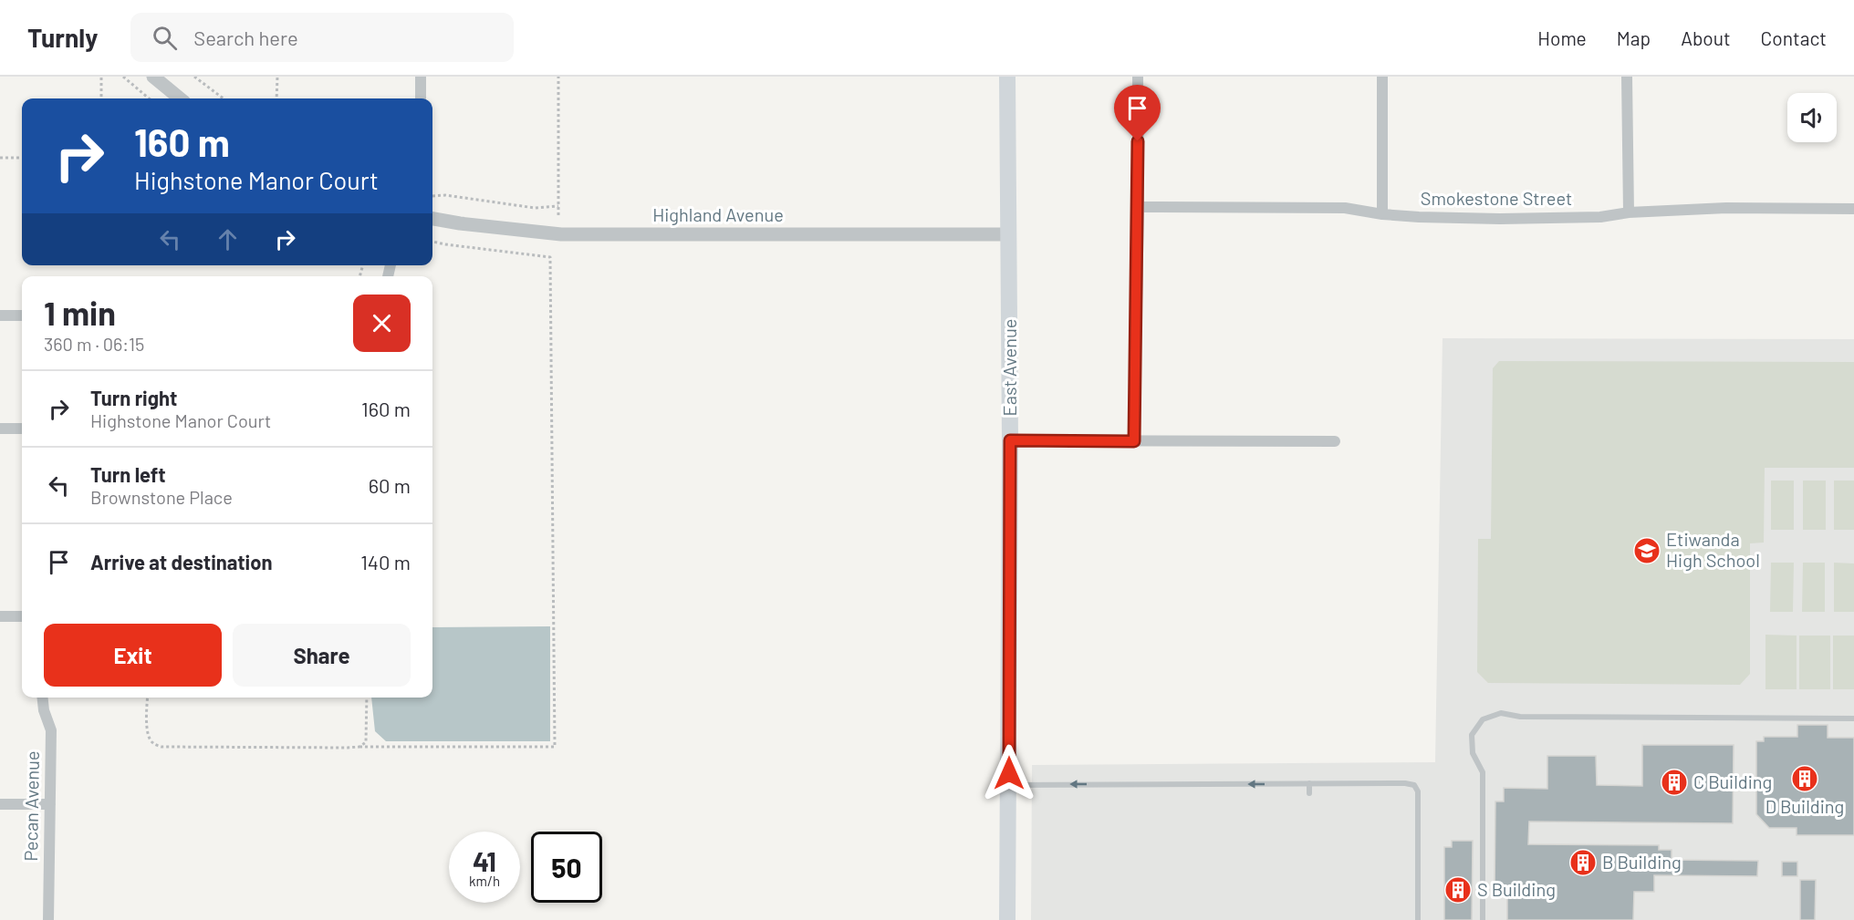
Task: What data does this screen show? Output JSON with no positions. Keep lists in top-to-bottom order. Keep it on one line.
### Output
{"streets":{"main road":["East Avenue"],"street":["Smokestone Street","Highland Avenue","Pecan Avenue"]},"crossings":[["Highland Avenue","East Avenue"]],"places":{"school or university":["Etiwanda High School"],"building":["D Building","C Building","B Building","S Building"]},"page":{"header":"Turnly","search":"Search here","nav":["Home","Map","About","Contact"],"turn":["160 m","Highstone Manor Court"],"heading":["1 min","360 m · 06:15"],"list":[{"name":"Turn right","note":"Highstone Manor Court","value":"160 m"},{"name":"Turn left","note":"Brownstone Place","value":"60 m"},{"name":"Arrive at destination","value":"140 m"}],"buttons":["Exit","Share"],"speed":"41 km/h","limit":"50"}}
